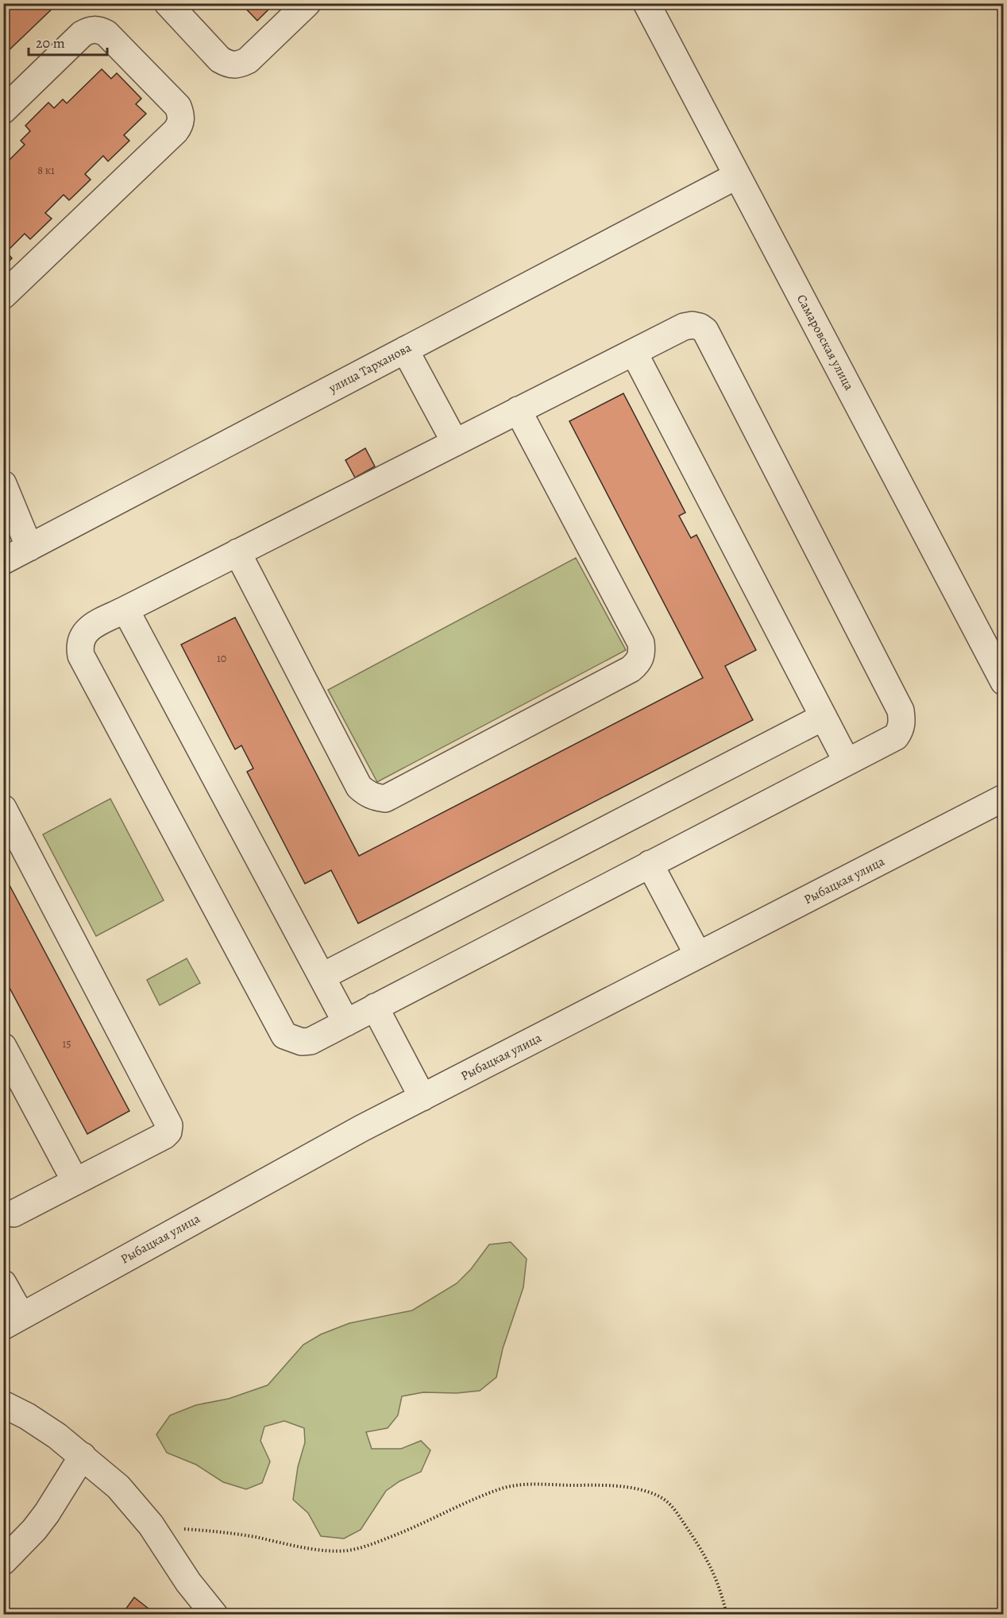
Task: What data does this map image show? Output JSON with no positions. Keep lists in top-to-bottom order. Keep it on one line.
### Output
{"streets":{"street":["Самаровская улица","улица Тарханова","Рыбацкая улица"]},"crossings":[["Самаровская улица","улица Тарханова"]],"house_numbers":["8 к1","10","15"],"scale_bar":"20 m"}
